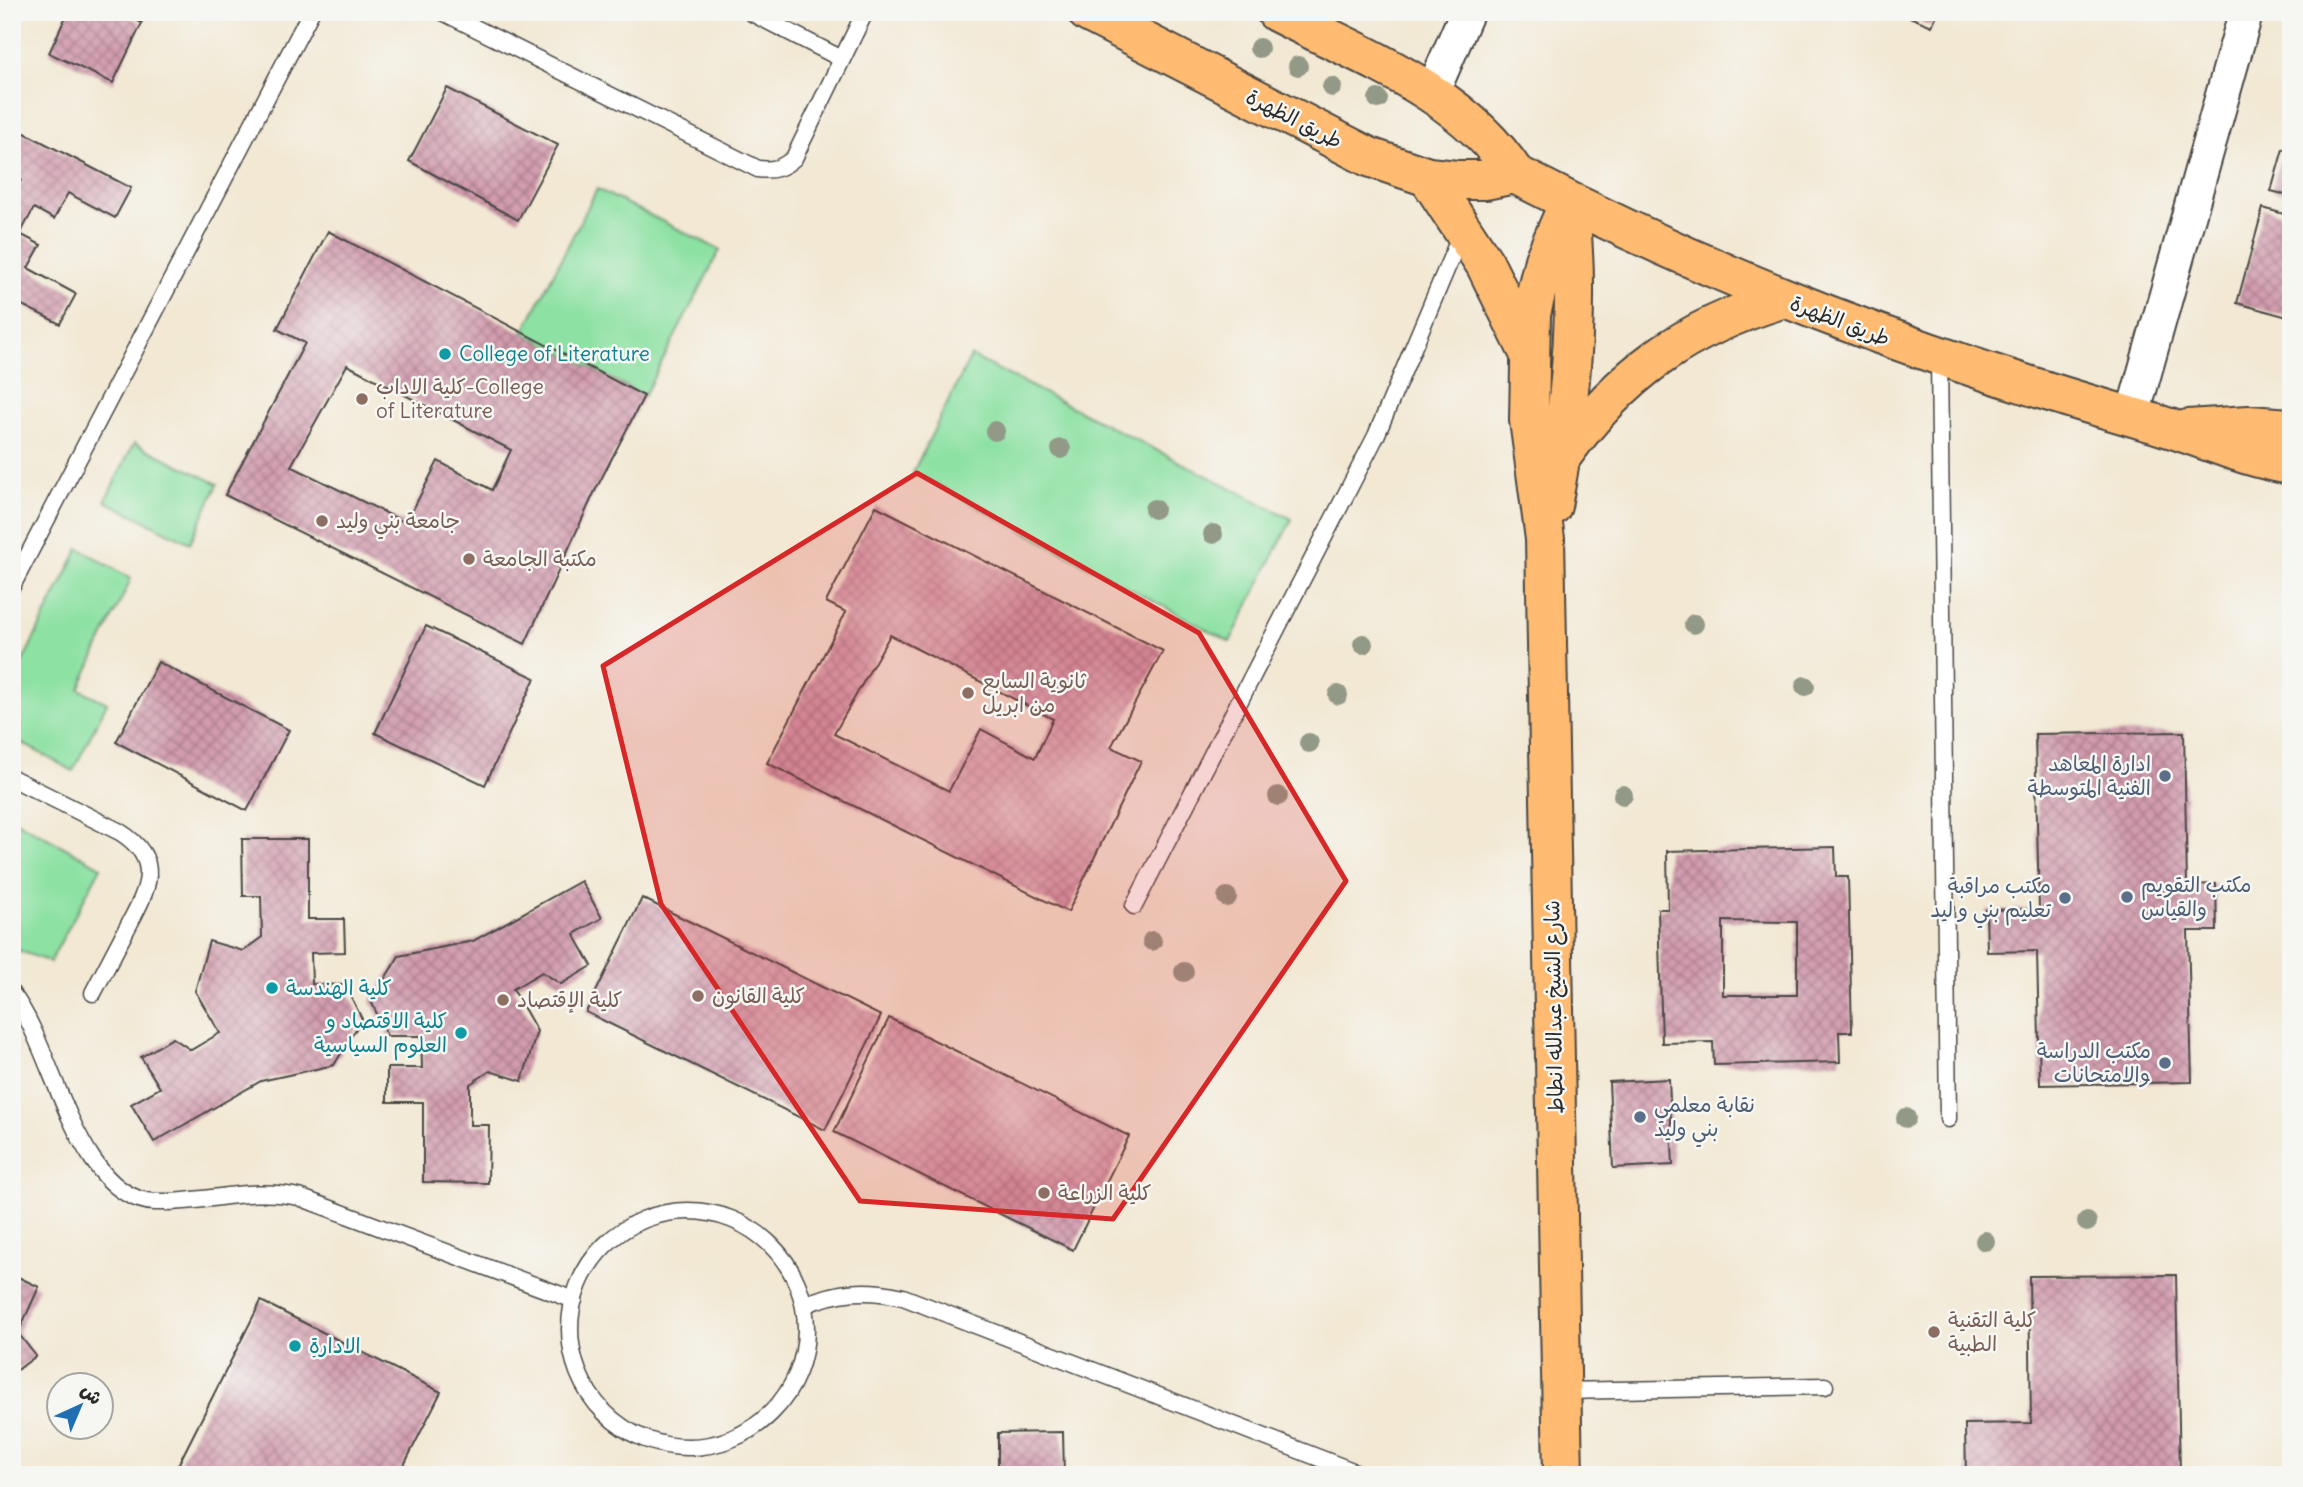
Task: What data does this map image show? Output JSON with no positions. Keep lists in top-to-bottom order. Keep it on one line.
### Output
{"streets":{"main road":["طريق الظهرة","شارع الشيخ عبدالله انطاط"]},"crossings":[["طريق الظهرة","شارع الشيخ عبدالله انطاط"]],"places":["College of Literature","كلية الاداب-College of Literature","جامعة بني وليد","مكتبة الجامعة","ثانوية السابع من ابريل","ادارة المعاهد الفنية المتوسطة","مكتب التقويم والقياس","مكتب مراقبة تعليم بني و ليد","كلية الهندسة","كلية القانون","كلية الإقتصاد","كلية الاقتصاد و العلوم السياسية","مكتب الدراسة والامتحانات","نقابة معلمي بني وليد","كلية الزراعة","كلية التقنية الطبية","ِالادارة"],"north":"top right"}
